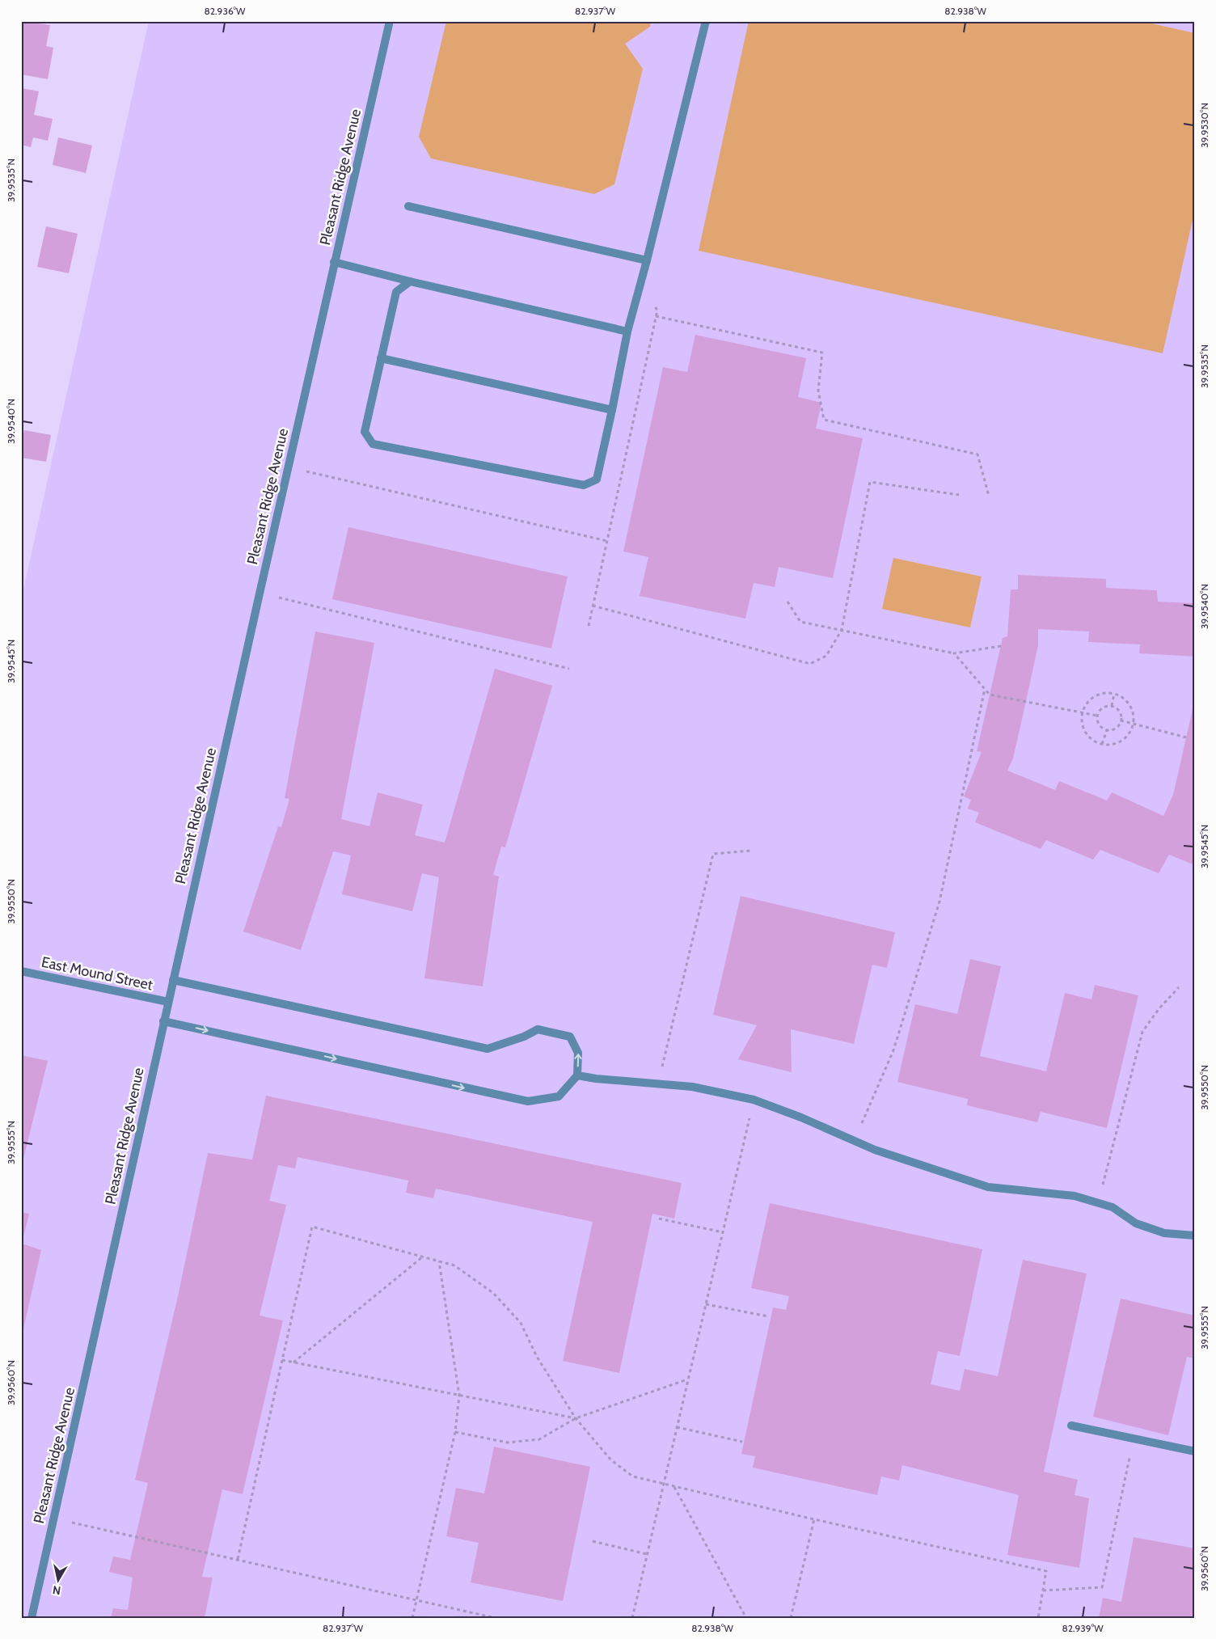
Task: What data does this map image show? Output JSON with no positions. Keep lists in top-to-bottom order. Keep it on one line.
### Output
{"streets":{"street":["Pleasant Ridge Avenue","East Mound Street"]},"crossings":[["Pleasant Ridge Avenue","East Mound Street"]],"north":"bottom","coordinates":["82.936°W","82.937°W","82.938°W","39.9530°N","39.9535°N","39.9540°N","39.9545°N","39.9550°N","39.9555°N","39.9560°N","82.939°W"]}
